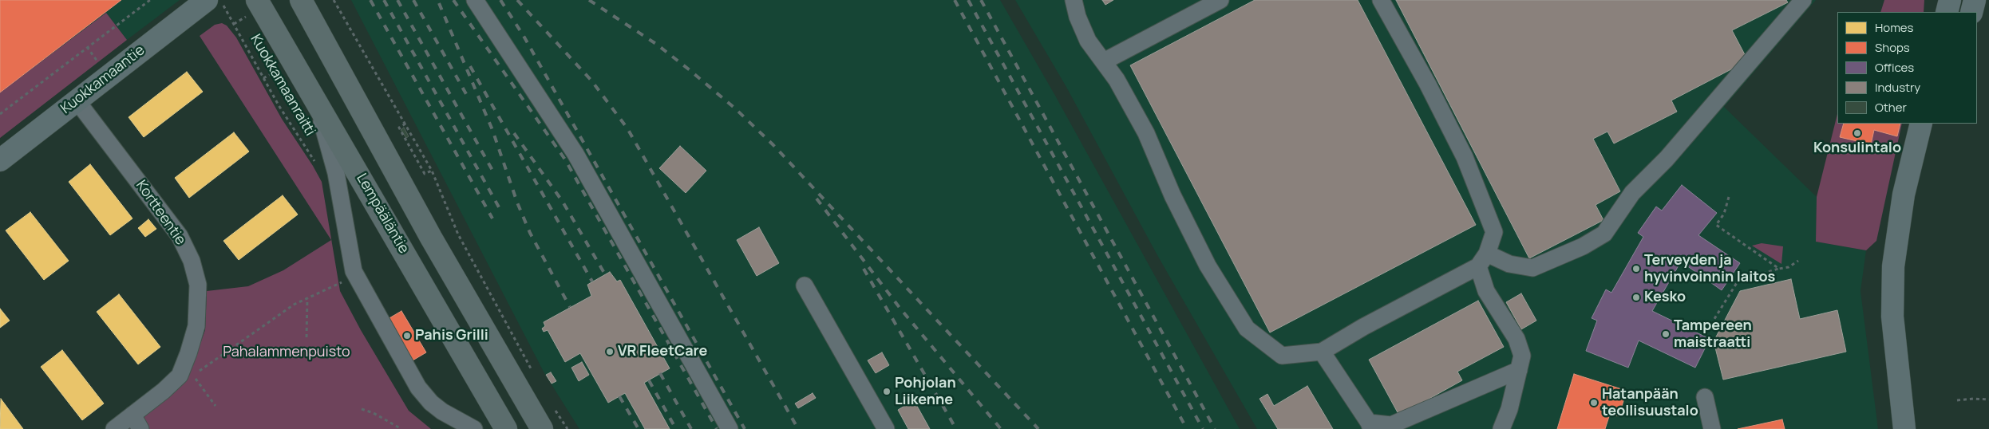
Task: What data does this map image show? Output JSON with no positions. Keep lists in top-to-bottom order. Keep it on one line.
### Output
{"streets":{"highway":["Lempääläntie"],"main road":["Kuokkamaantie"],"street":["Kortteentie"],"path":["Kuokkamaanraitti"]},"crossings":[["Kuokkamaantie","Kortteentie"]],"parks":["Pahalammenpuisto"],"places":["Konsulintalo","Terveyden ja hyvinvoinnin laitos","Kesko","Tampereen maistraatti","Pahis Grilli","VR FleetCare","Pohjolan Liikenne","Hatanpään teollisuustalo"],"legend":["Homes","Shops","Offices","Industry","Other"]}
